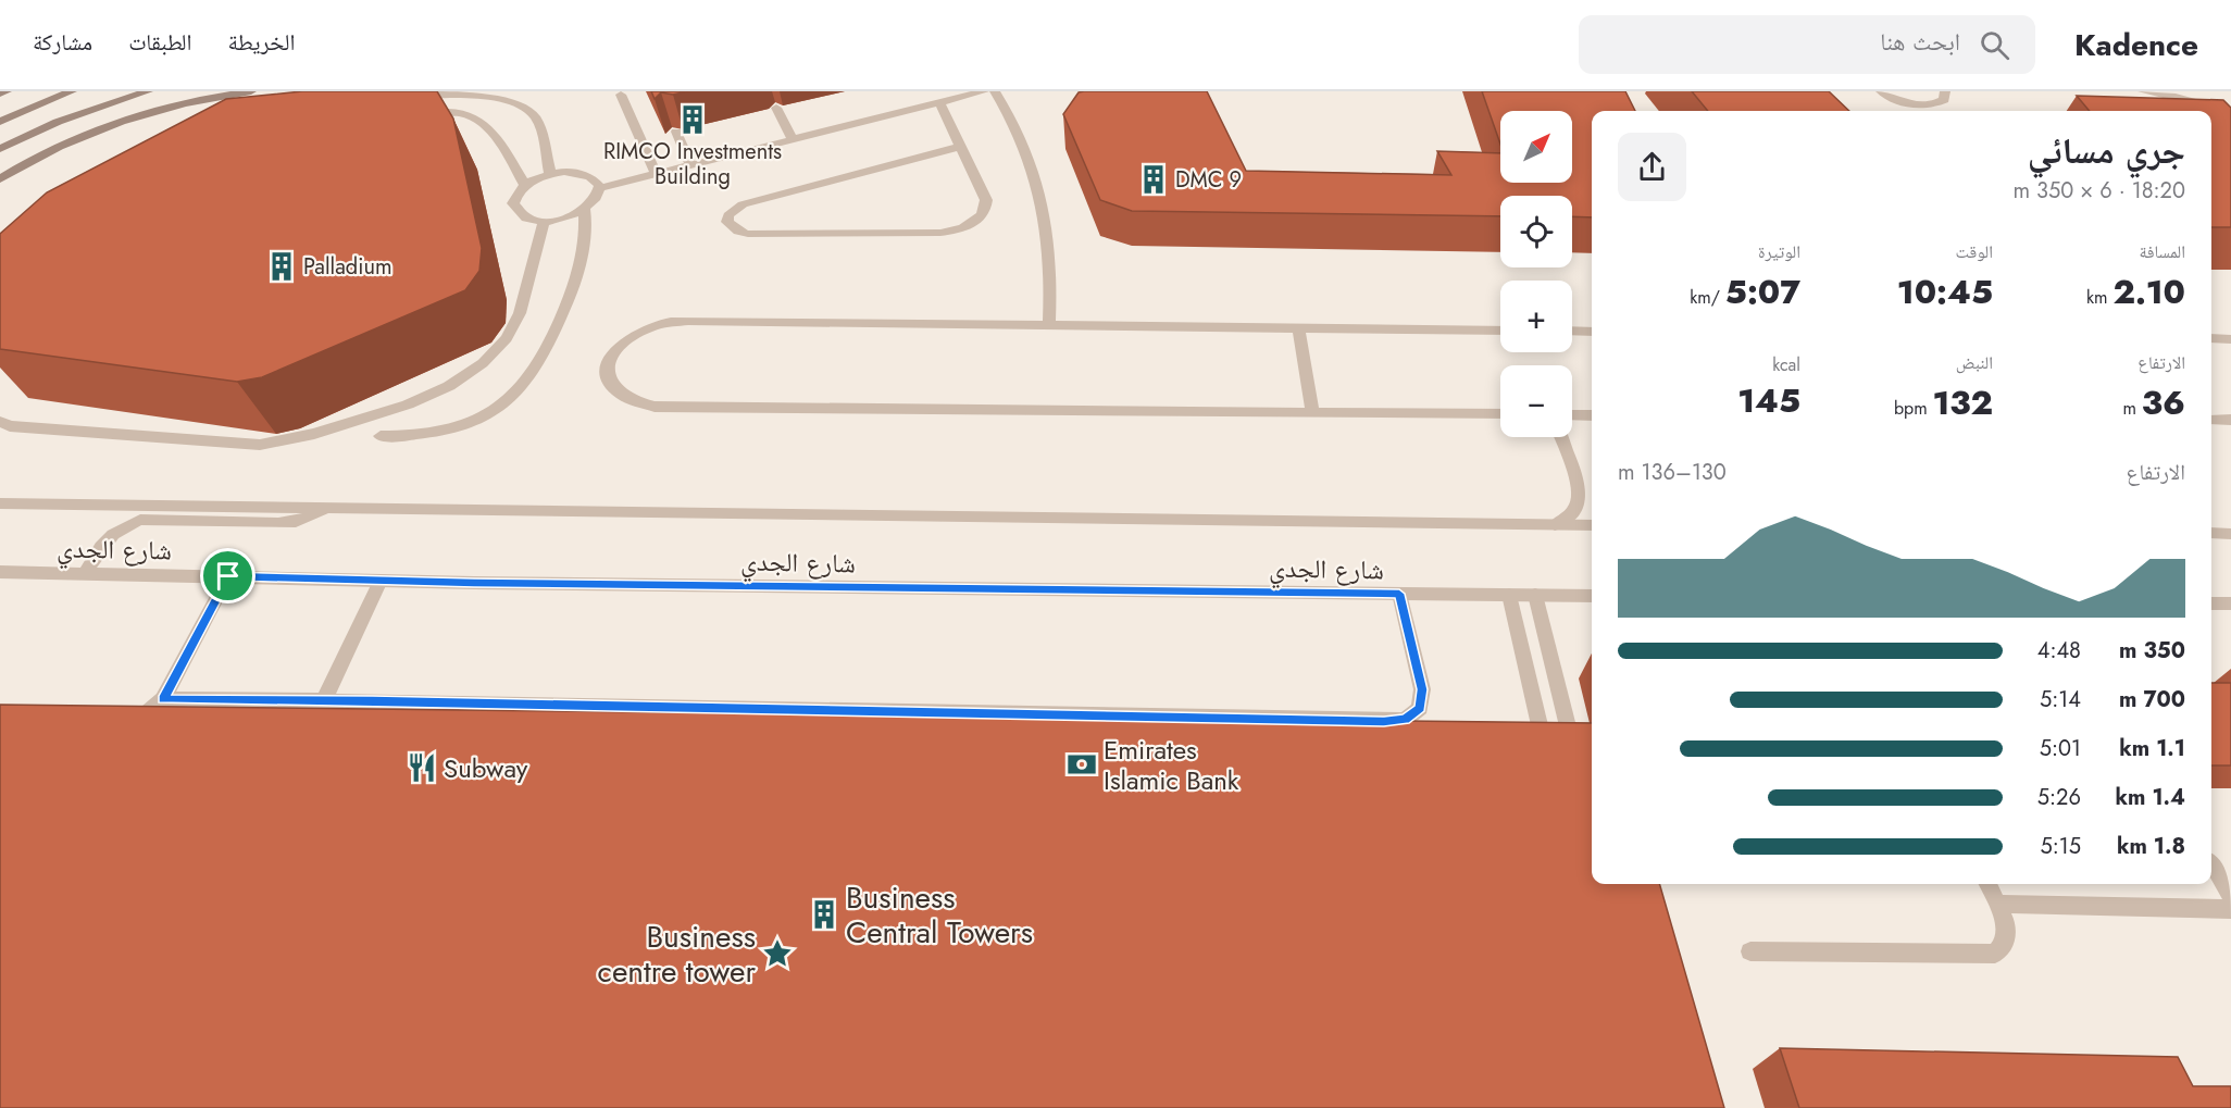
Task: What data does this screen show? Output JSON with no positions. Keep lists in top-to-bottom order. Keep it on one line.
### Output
{"streets":{"street":["شارع الجدي"]},"places":{"building":["RIMCO Investments Building","DMC 9","Palladium","Business Central Towers"],"bank":["Emirates Islamic Bank"],"restaurant":["Subway"],"place":["Business centre tower"]},"north":"top right","page":{"header":"Kadence","search":"ابحث هنا","nav":["الخريطة","الطبقات","مشاركة"],"map_buttons":["+","−"],"heading":["جري مسائي","18:20 · 6 × 350 m"],"stats":[["المسافة","2.10 km"],["الوقت","10:45"],["الوتيرة","5:07 /km"],["الارتفاع","36 m"],["النبض","132 bpm"],["kcal","145"]],"chart":["الارتفاع","130–136 m"],"list":[{"name":"350 m","note":"4:48"},{"name":"700 m","note":"5:14"},{"name":"1.1 km","note":"5:01"},{"name":"1.4 km","note":"5:26"},{"name":"1.8 km","note":"5:15"}]}}
